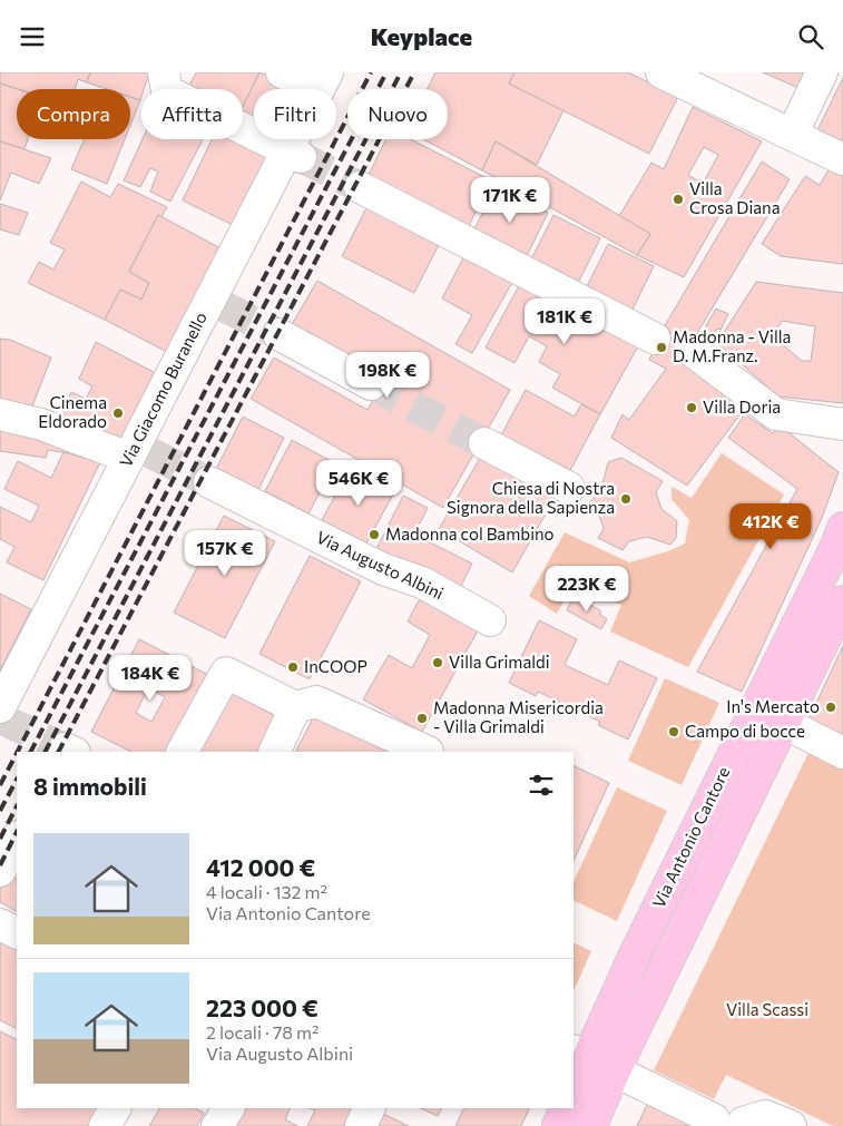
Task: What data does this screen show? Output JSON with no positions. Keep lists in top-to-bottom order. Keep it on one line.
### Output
{"streets":{"main road":["Via Antonio Cantore"],"street":["Via Giacomo Buranello","Via Augusto Albini"]},"parks":["Villa Scassi"],"places":["Villa Crosa Diana","Madonna - Villa D. M.Franz.","Villa Doria","Cinema Eldorado","Chiesa di Nostra Signora della Sapienza","Madonna col Bambino","Villa Grimaldi","InCOOP","In's Mercato","Madonna Misericordia - Villa Grimaldi","Campo di bocce"],"page":{"header":"Keyplace","chip":["Compra","Affitta","Filtri","Nuovo"],"price":["171K €","181K €","198K €","546K €","412K €","157K €","223K €","184K €"],"heading":"8 immobili","list":[{"name":"412 000 €","note":"4 locali · 132 m² · Via Antonio Cantore"},{"name":"223 000 €","note":"2 locali · 78 m² · Via Augusto Albini"}]}}
